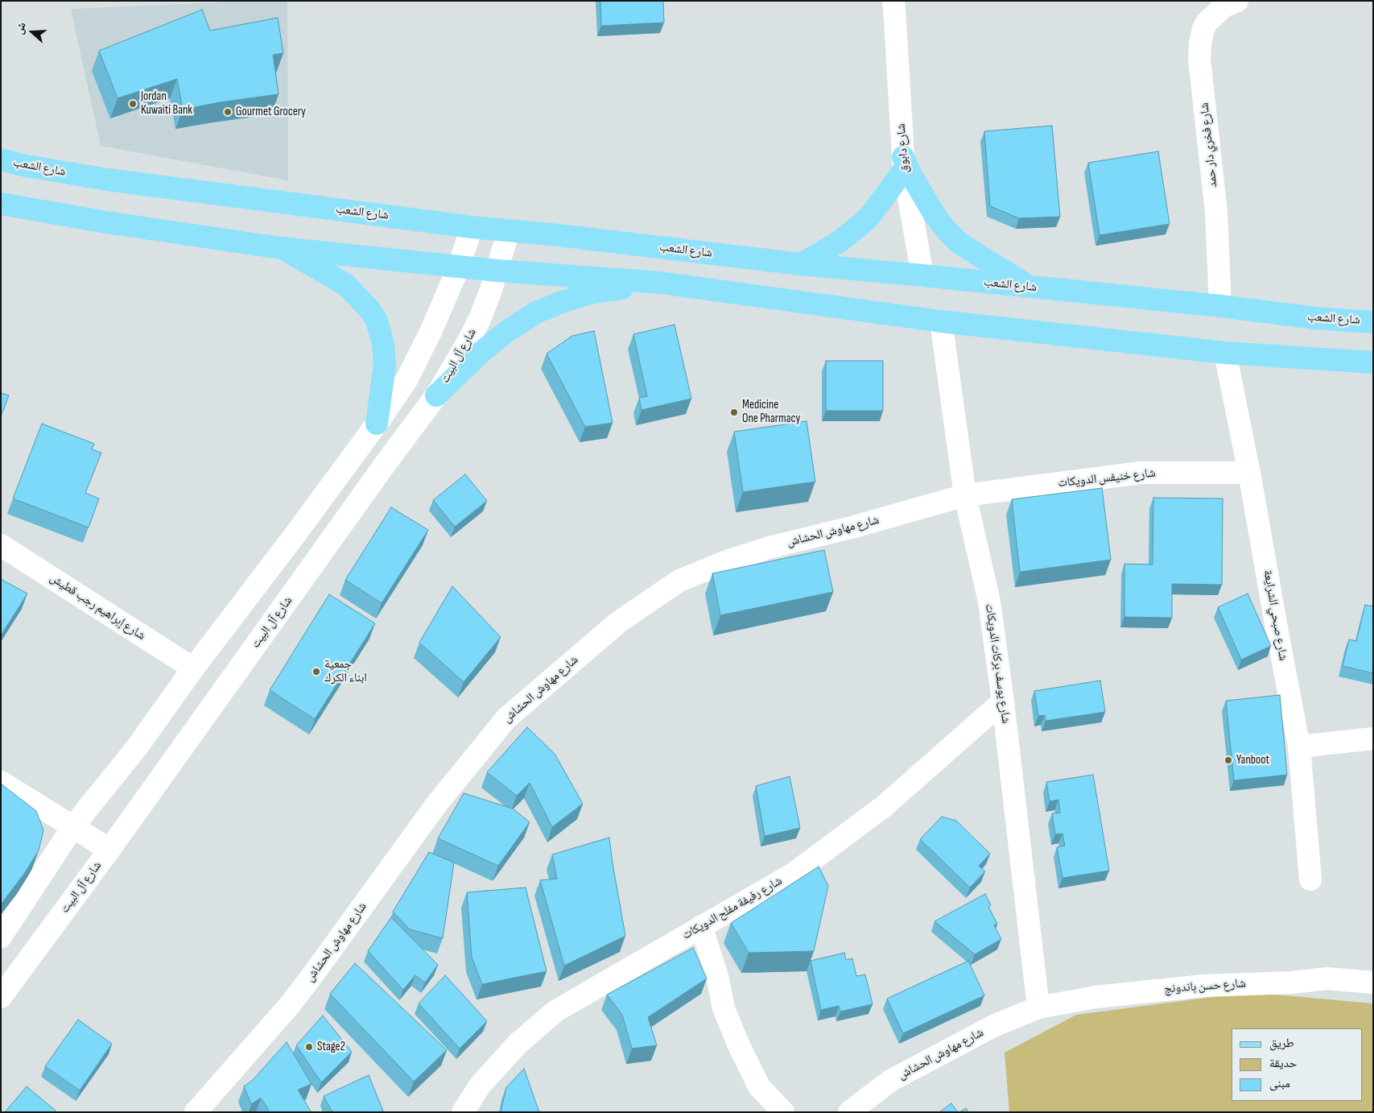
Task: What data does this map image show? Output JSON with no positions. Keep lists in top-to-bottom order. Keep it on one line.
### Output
{"streets":{"main road":["شارع الشعب"],"street":["شارع فخري دار حمد","شارع دابوق","شارع آل البيت","شارع خنيفس الدويكات","شارع مهاوش الحشاش","شارع إبراهيم رجب قطيش","شارع صبحي الشرايعة","شارع يوسف بركات الدويكات","شارع رفيفة مفلح الدويكات","شارع حسن باندونج"]},"crossings":[["شارع فخري دار حمد","شارع الشعب"],["شارع دابوق","شارع الشعب"],["شارع الشعب","شارع آل البيت"],["شارع خنيفس الدويكات","شارع مهاوش الحشاش"],["شارع خنيفس الدويكات","شارع صبحي الشرايعة"],["شارع خنيفس الدويكات","شارع يوسف بركات الدويكات"],["شارع مهاوش الحشاش","شارع يوسف بركات الدويكات"],["شارع مهاوش الحشاش","شارع حسن باندونج"],["شارع يوسف بركات الدويكات","شارع رفيفة مفلح الدويكات"],["شارع يوسف بركات الدويكات","شارع حسن باندونج"]],"places":["Jordan Kuwaiti Bank","Gourmet Grocery","Medicine One Pharmacy","جمعية ابناء الكرك","Yanboot","Stage2"],"legend":["طريق","حديقة","مبنى"],"north":"left"}
